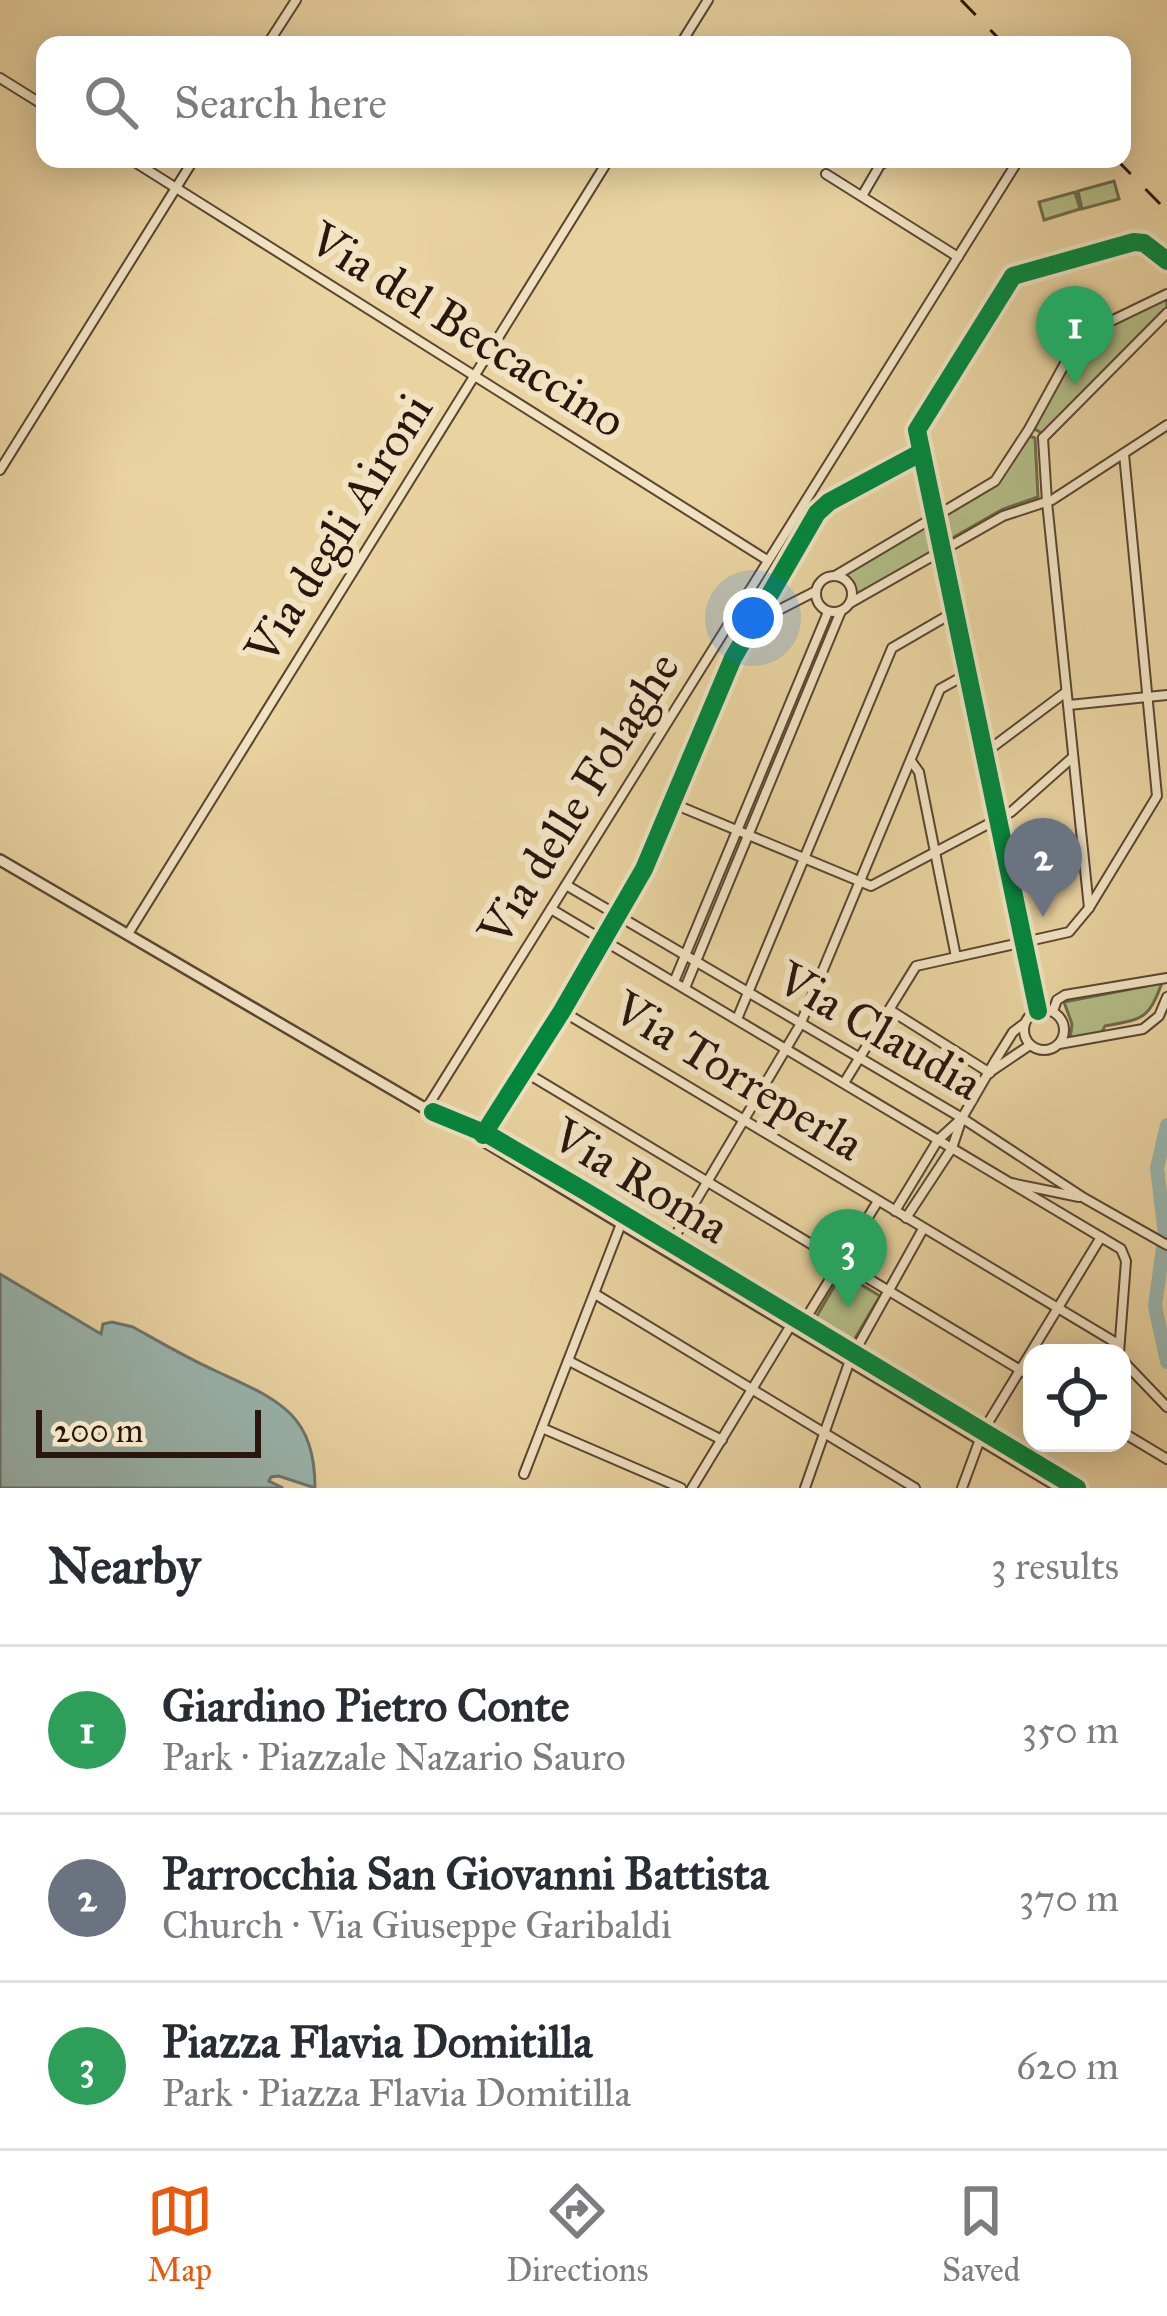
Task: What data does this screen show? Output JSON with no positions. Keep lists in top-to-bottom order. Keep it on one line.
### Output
{"streets":{"street":["Via del Beccaccino","Via degli Aironi","Via delle Folaghe","Via Claudia","Via Torreperla","Via Roma"]},"crossings":[["Via del Beccaccino","Via degli Aironi"],["Via del Beccaccino","Via delle Folaghe"],["Via degli Aironi","Via Roma"],["Via delle Folaghe","Via Claudia"],["Via delle Folaghe","Via Roma"]],"scale_bar":"200 m","page":{"search":"Search here","pins":["1","2","3"],"scale":"200 m","heading":["Nearby","3 results"],"list":[{"mark":"1","name":"Giardino Pietro Conte","note":"Park · Piazzale Nazario Sauro","value":"350 m"},{"mark":"2","name":"Parrocchia San Giovanni Battista","note":"Church · Via Giuseppe Garibaldi","value":"370 m"},{"mark":"3","name":"Piazza Flavia Domitilla","note":"Park · Piazza Flavia Domitilla","value":"620 m"}],"nav":["Map","Directions","Saved"]}}
